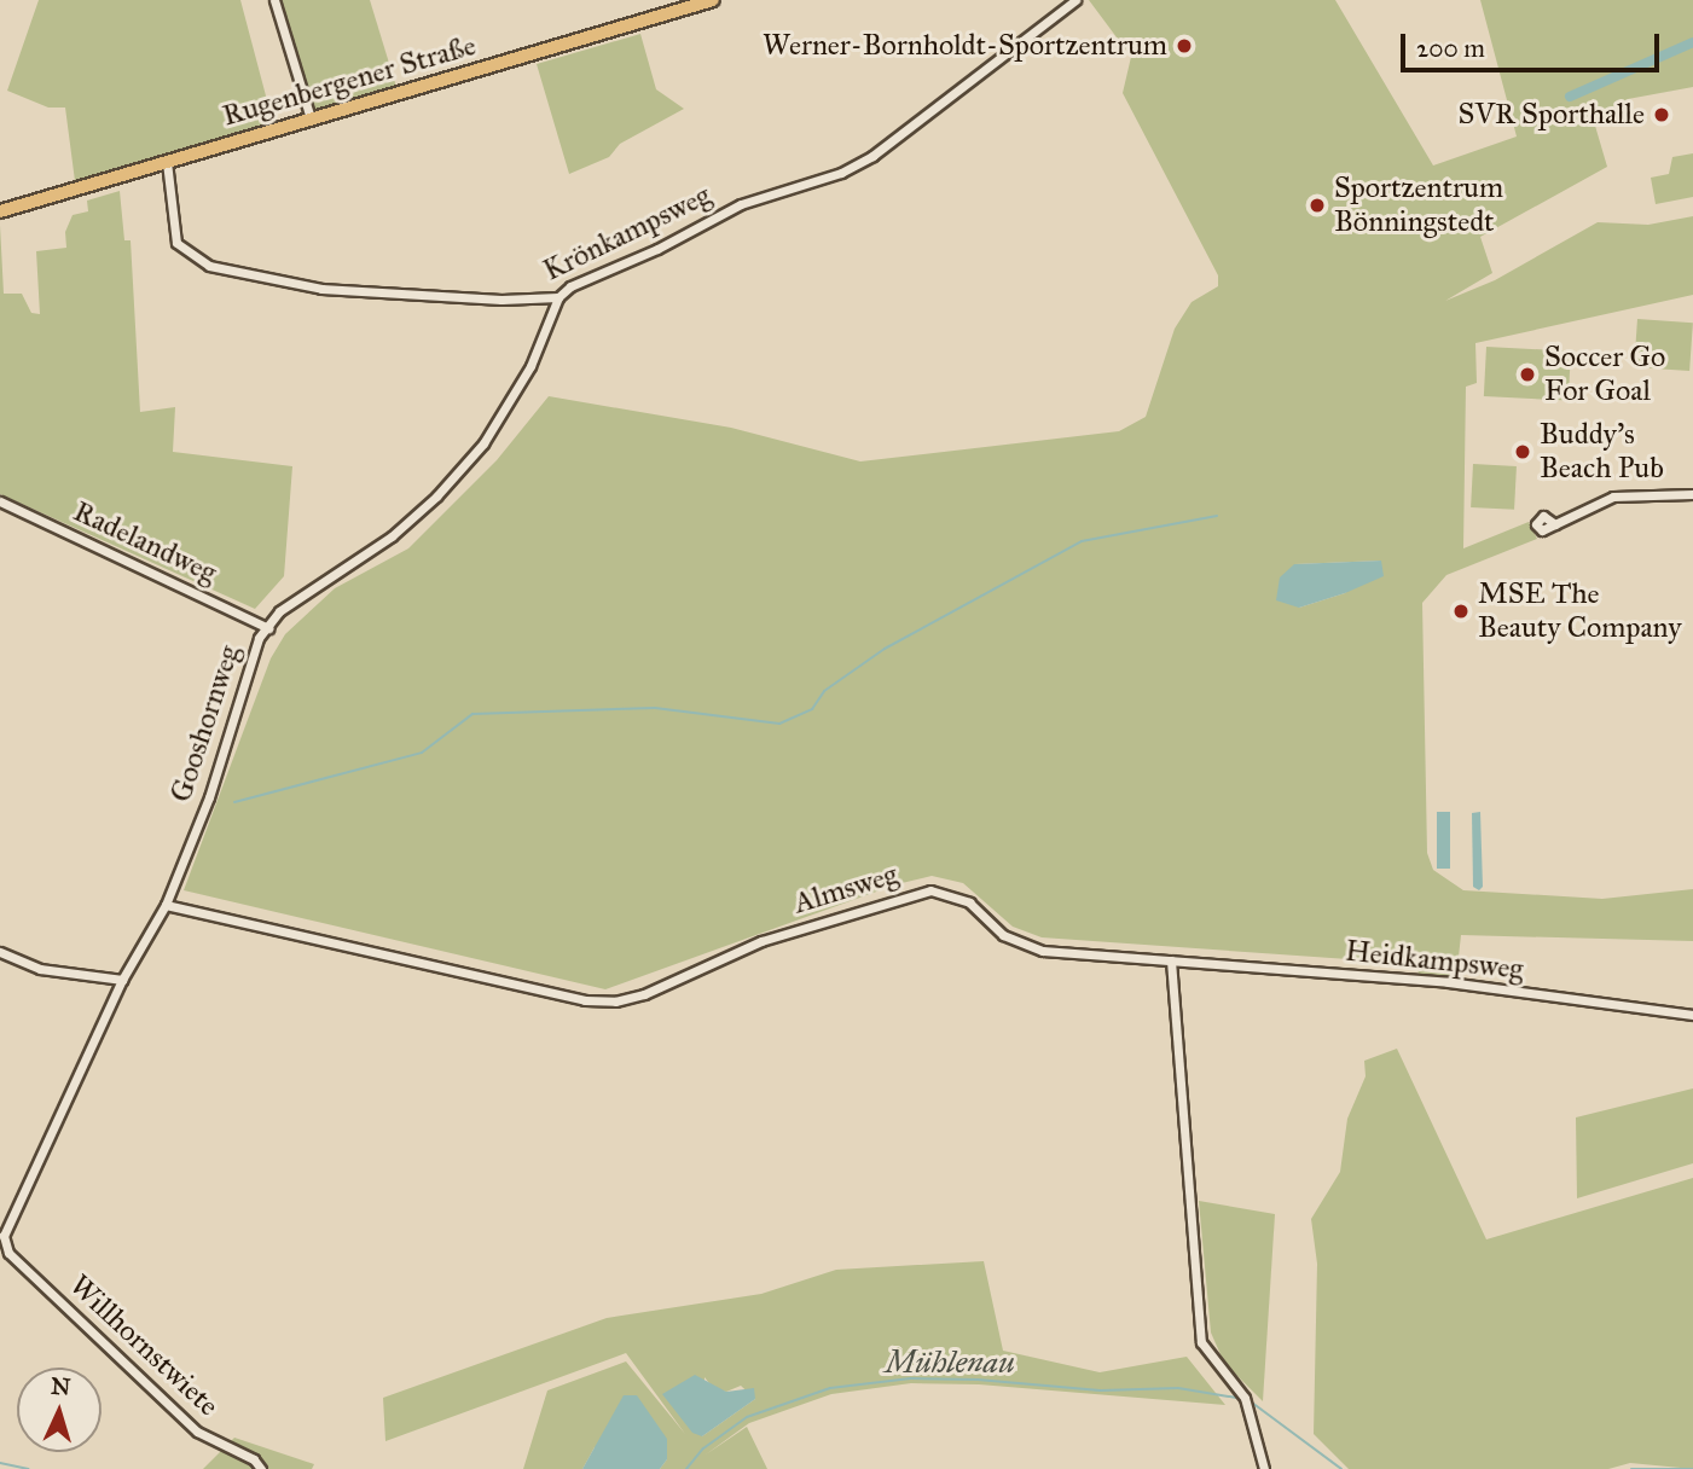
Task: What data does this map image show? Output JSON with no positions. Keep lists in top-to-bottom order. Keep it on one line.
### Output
{"streets":{"main road":["Rugenbergener Straße"],"street":["Krönkampsweg","Radelandweg","Gooshornweg","Almsweg","Heidkampsweg","Willhornstwiete"]},"crossings":[["Rugenbergener Straße","Krönkampsweg"],["Krönkampsweg","Gooshornweg"],["Radelandweg","Gooshornweg"],["Gooshornweg","Almsweg"],["Gooshornweg","Willhornstwiete"],["Almsweg","Heidkampsweg"]],"water":["Mühlenau"],"places":["Werner-Bornholdt-Sportzentrum","SVR Sporthalle","Sportzentrum Bönningstedt","Soccer Go For Goal","Buddy's Beach Pub","MSE The Beauty Company"],"scale_bar":"200 m","north":"top"}
